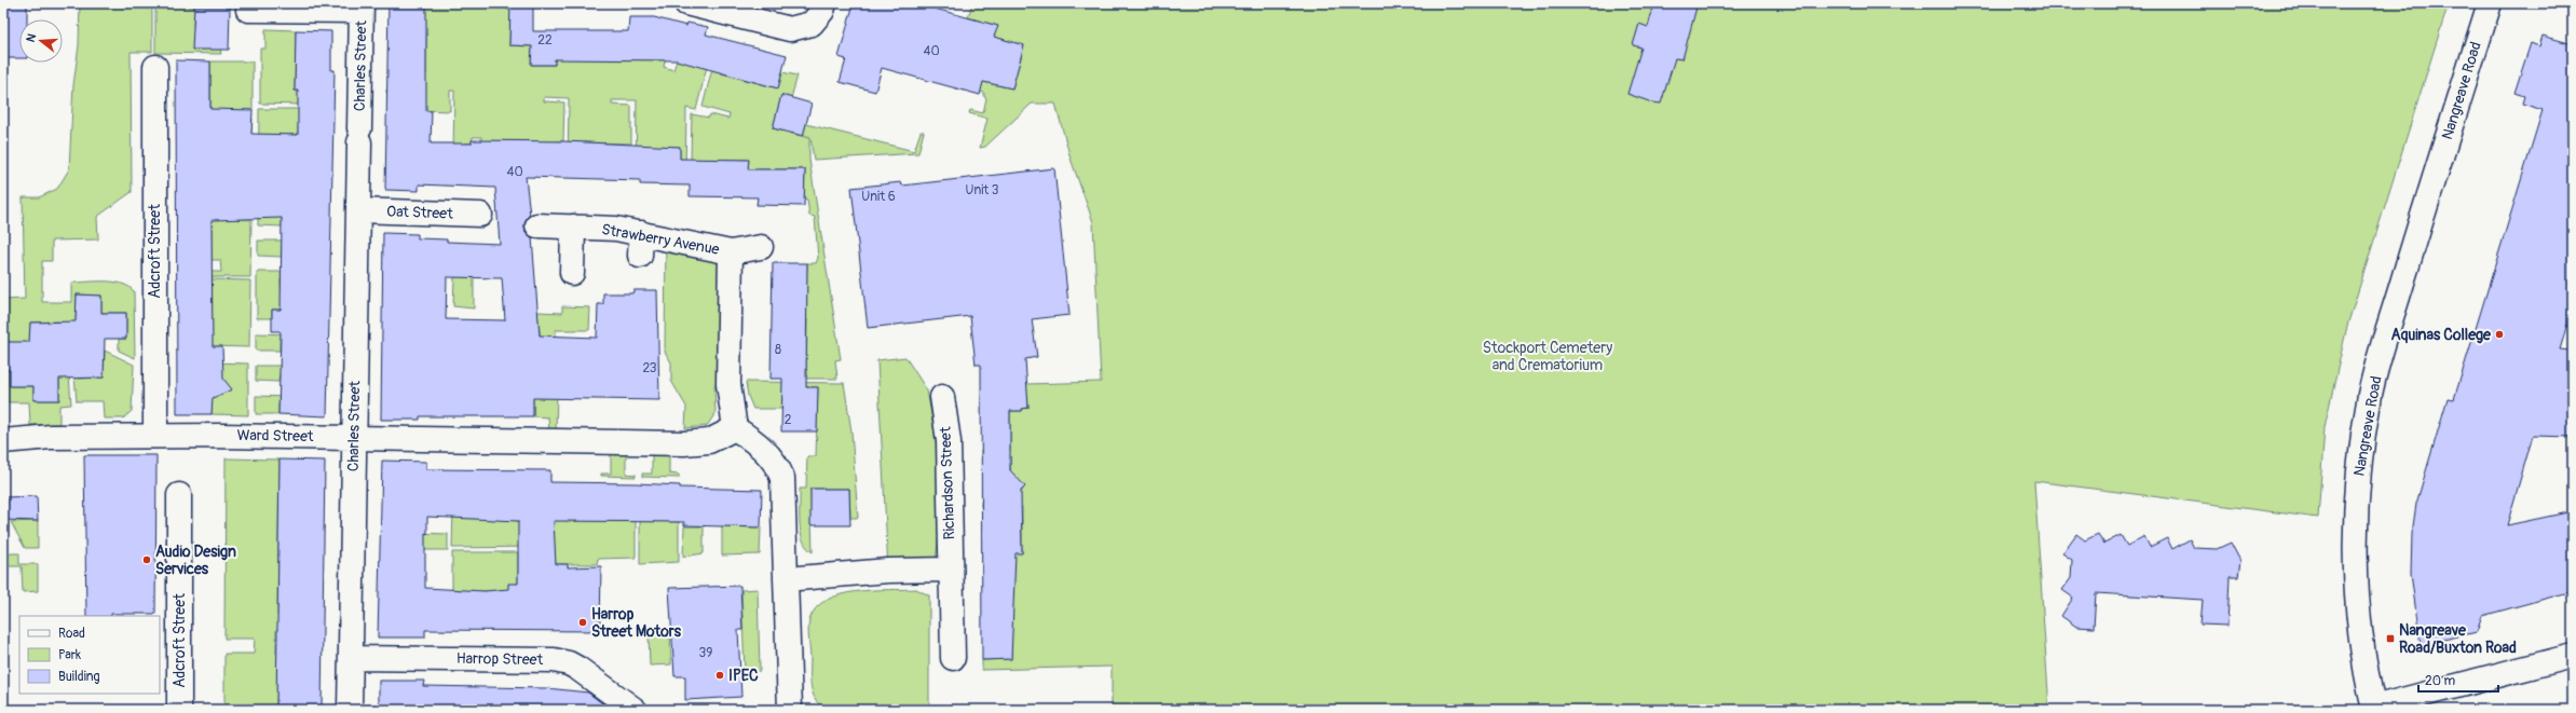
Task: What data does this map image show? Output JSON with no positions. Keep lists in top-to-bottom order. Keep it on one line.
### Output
{"streets":{"street":["Charles Street","Nangreave Road","Oat Street","Strawberry Avenue","Adcroft Street","Ward Street","Richardson Street","Harrop Street"]},"crossings":[["Charles Street","Oat Street"],["Charles Street","Ward Street"],["Charles Street","Harrop Street"],["Strawberry Avenue","Ward Street"],["Adcroft Street","Ward Street"]],"parks":["Stockport Cemetery and Crematorium"],"places":{"other":["Aquinas College","Audio Design Services","Harrop Street Motors","IPEC"],"transit":["Nangreave Road/Buxton Road"]},"house_numbers":["22","40","40","Unit 3","Unit 6","8","23","2","39"],"legend":["Road","Park","Building"],"scale_bar":"20 m","north":"left"}
